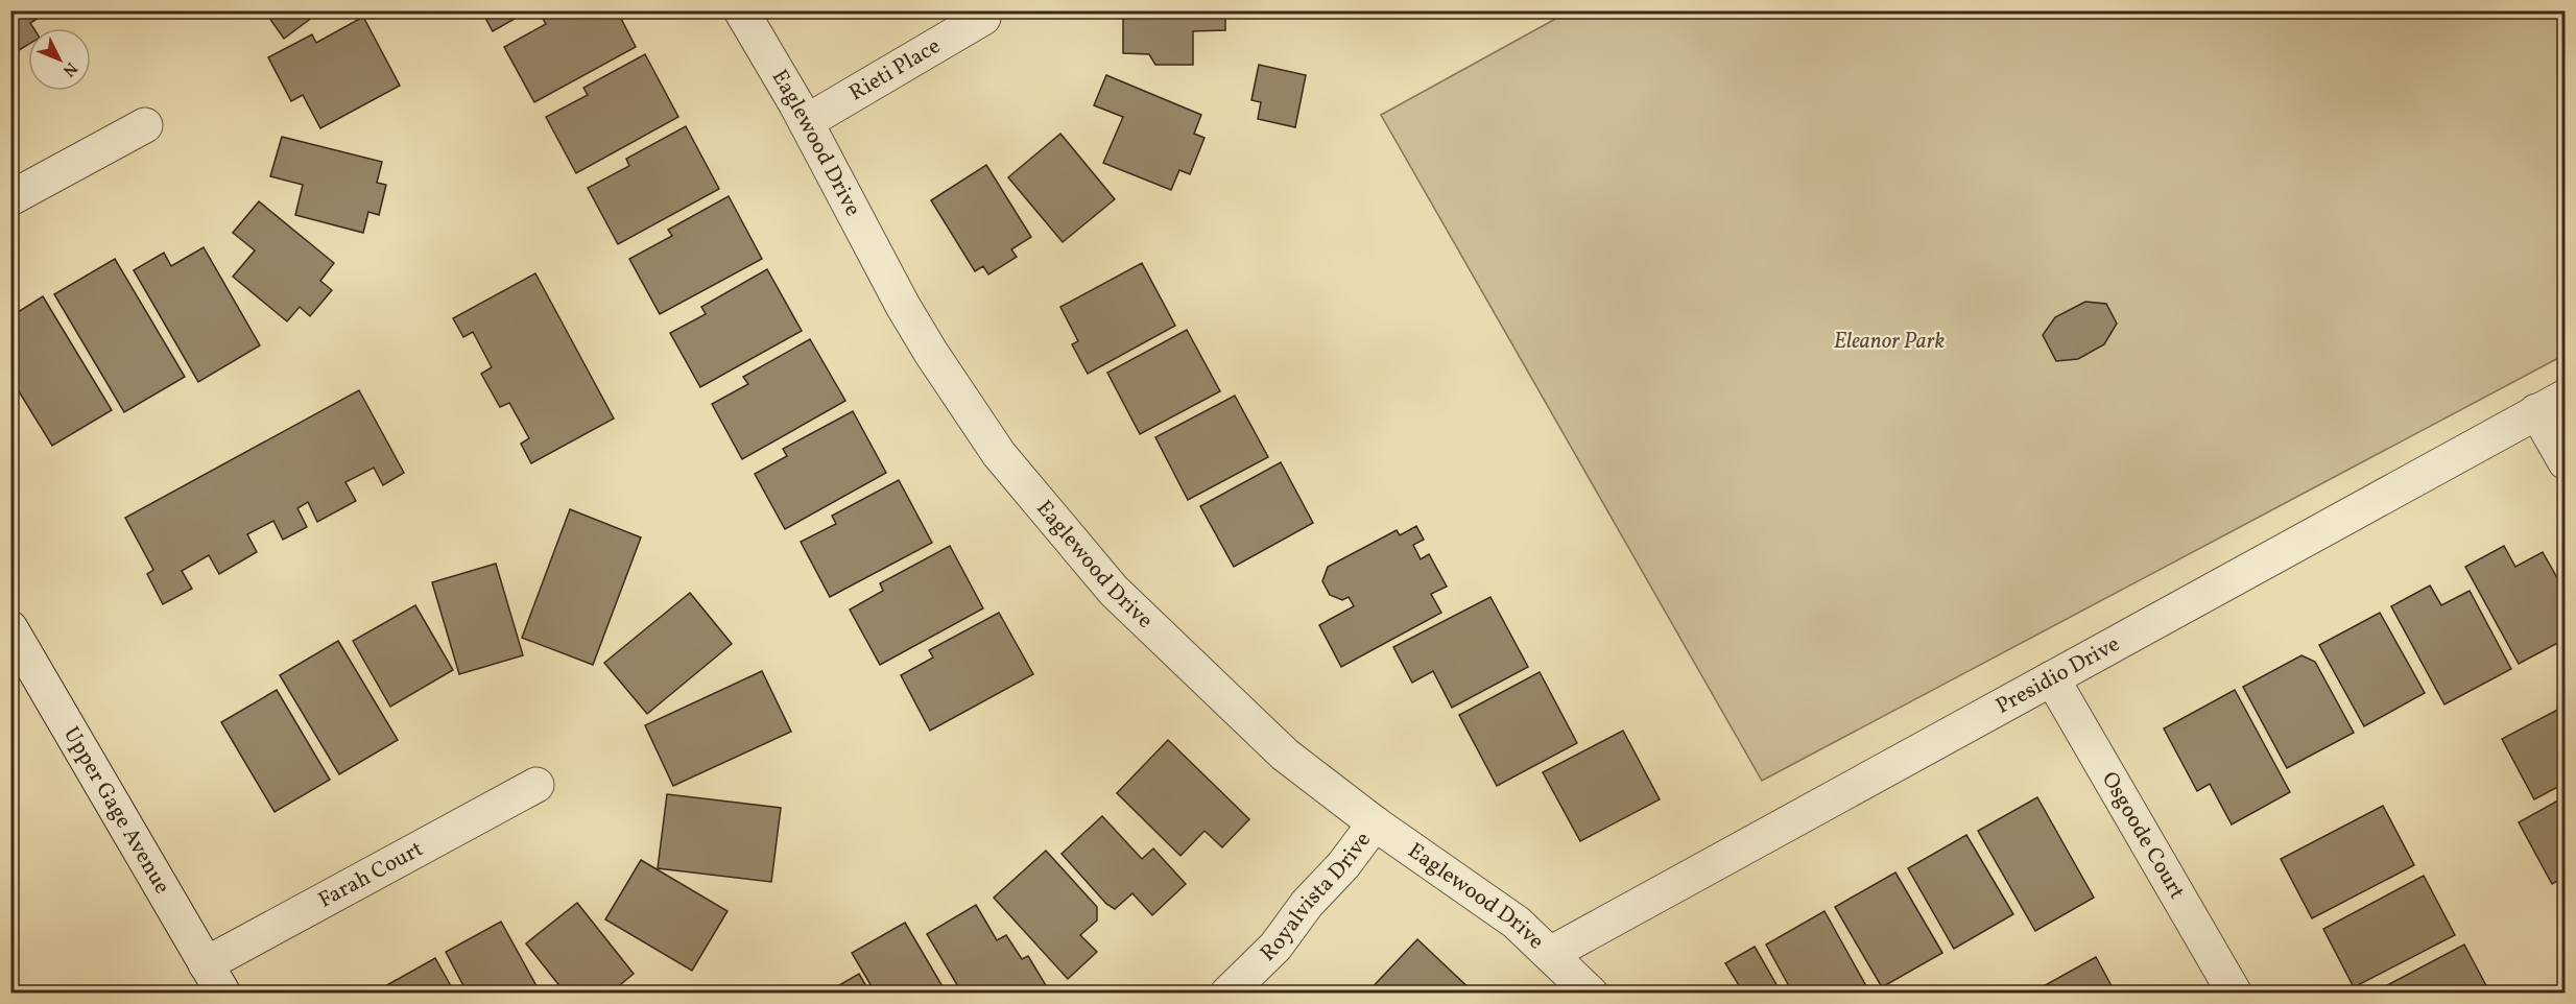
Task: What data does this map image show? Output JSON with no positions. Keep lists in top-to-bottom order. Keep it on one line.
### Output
{"streets":{"street":["Rieti Place","Eaglewood Drive","Presidio Drive","Upper Gage Avenue","Osgoode Court","Farah Court","Royalvista Drive"]},"crossings":[["Rieti Place","Eaglewood Drive"],["Eaglewood Drive","Presidio Drive"],["Eaglewood Drive","Royalvista Drive"],["Presidio Drive","Osgoode Court"],["Upper Gage Avenue","Farah Court"]],"parks":["Eleanor Park"],"north":"bottom right"}
